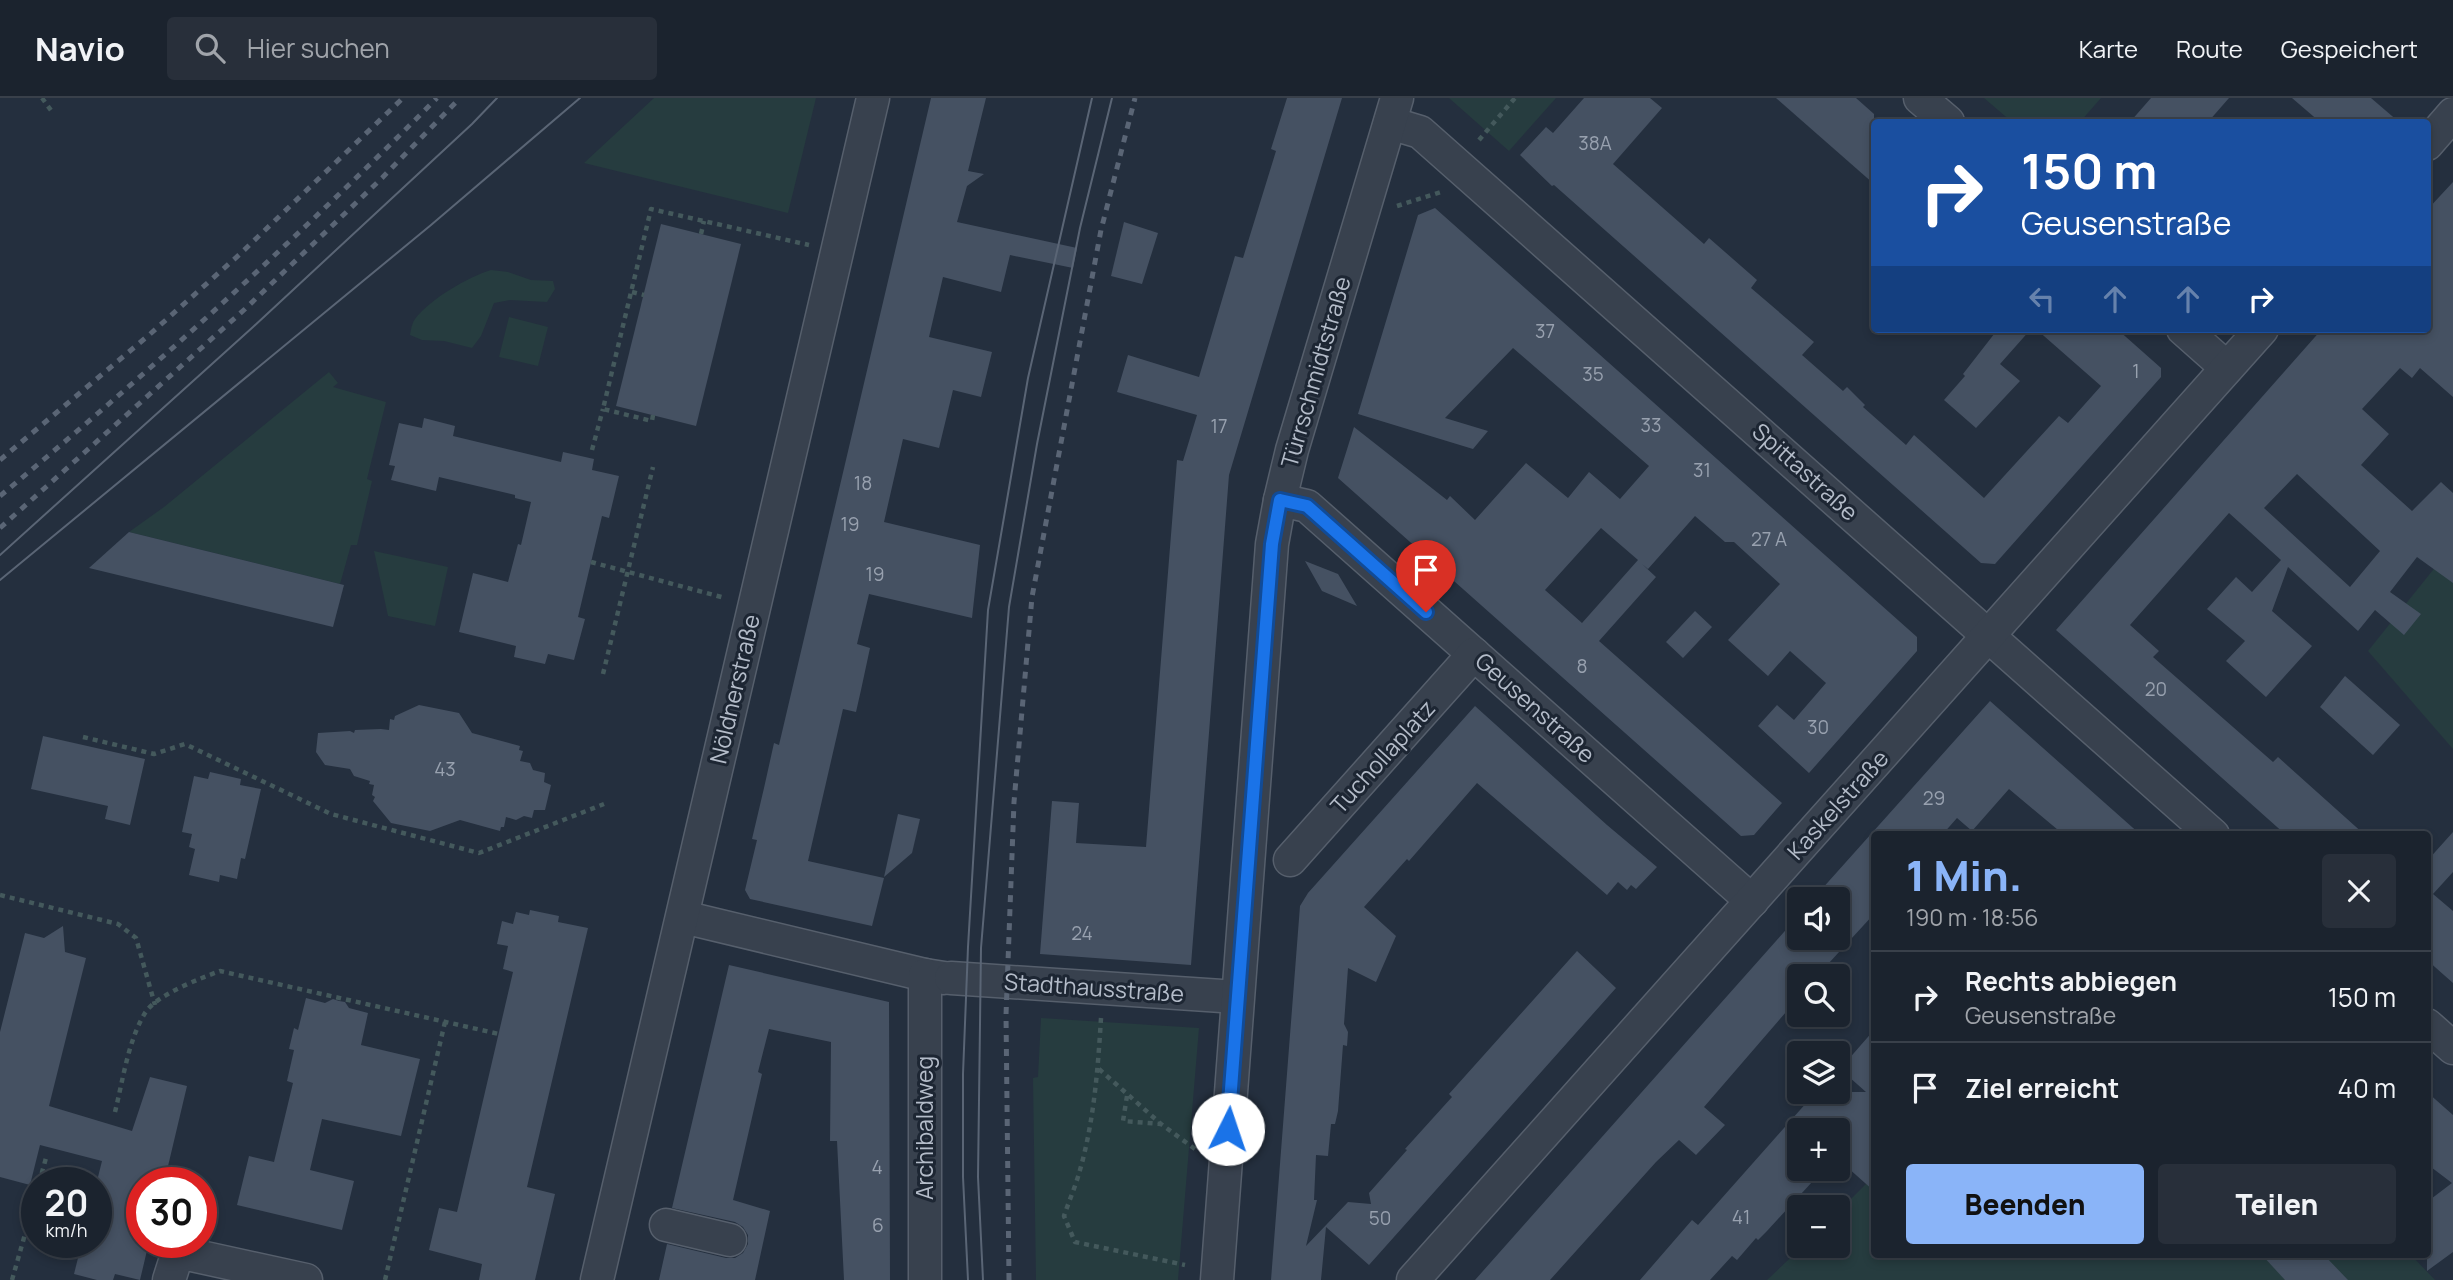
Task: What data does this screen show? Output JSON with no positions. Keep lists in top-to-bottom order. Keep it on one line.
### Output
{"streets":{"street":["Türrschmidtstraße","Spittastraße","Nöldnerstraße","Geusenstraße","Tuchollaplatz","Kaskelstraße","Stadthausstraße","Archibaldweg"]},"crossings":[["Türrschmidtstraße","Spittastraße"],["Türrschmidtstraße","Geusenstraße"],["Türrschmidtstraße","Stadthausstraße"],["Spittastraße","Kaskelstraße"],["Nöldnerstraße","Stadthausstraße"],["Geusenstraße","Tuchollaplatz"],["Geusenstraße","Kaskelstraße"],["Stadthausstraße","Archibaldweg"]],"house_numbers":["38A","37","1","35","33","17","31","18","19","27 A","19","8","20","30","43","29","24","4","41","50","6"],"page":{"header":"Navio","search":"Hier suchen","nav":["Karte","Route","Gespeichert"],"turn":["150 m","Geusenstraße"],"heading":["1 Min.","190 m · 18:56"],"map_buttons":["+","−"],"list":[{"name":"Rechts abbiegen","note":"Geusenstraße","value":"150 m"},{"name":"Ziel erreicht","value":"40 m"}],"buttons":["Beenden","Teilen"],"speed":"20 km/h","limit":"30"}}
